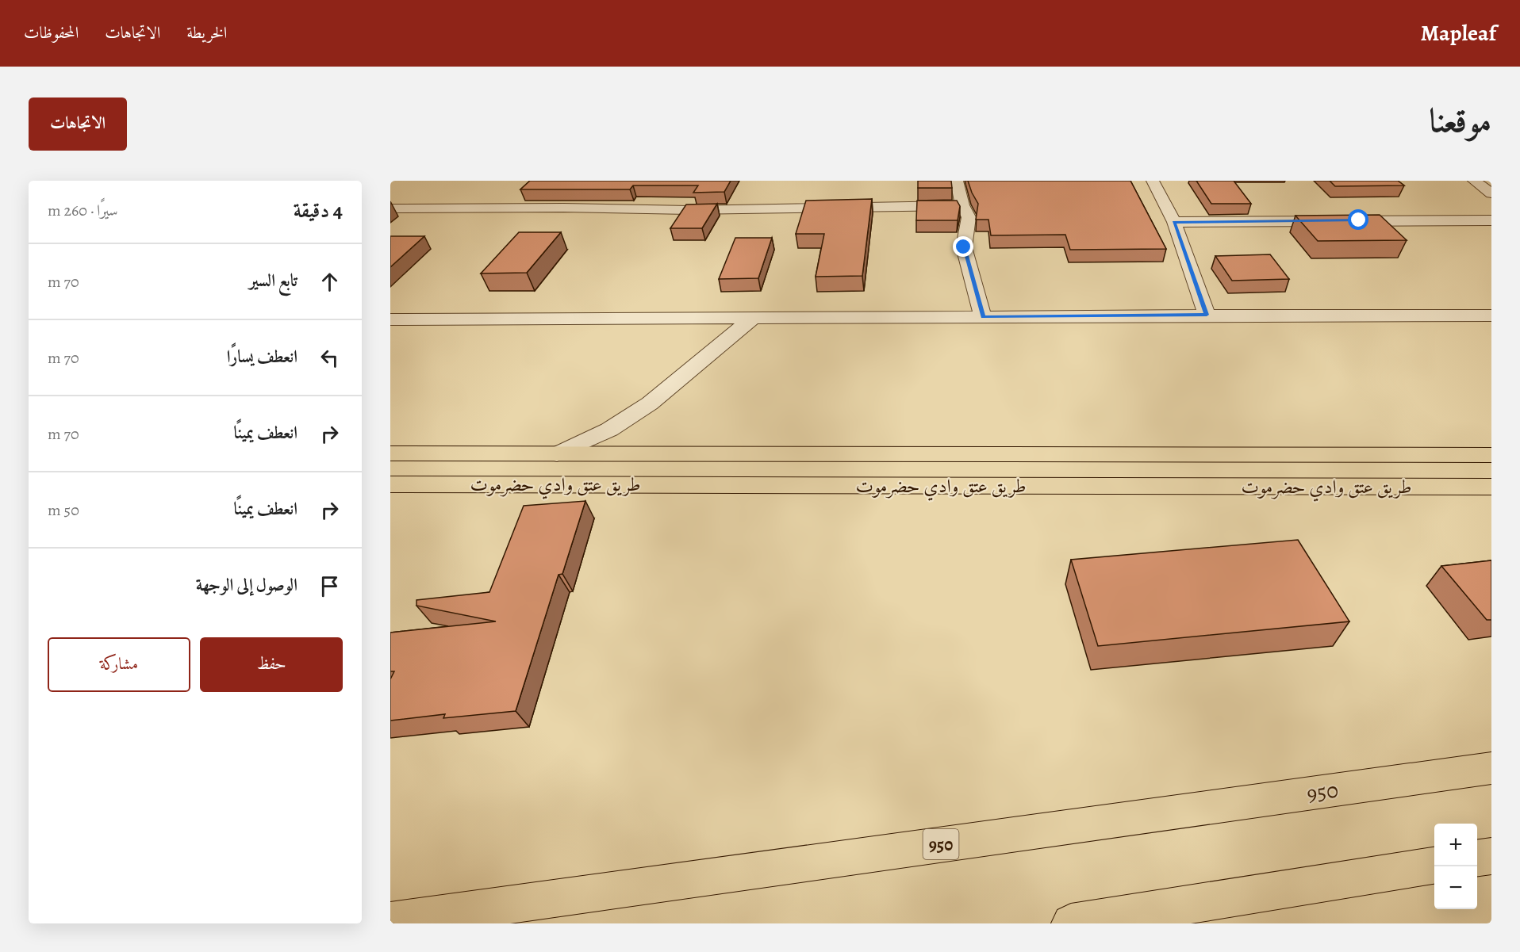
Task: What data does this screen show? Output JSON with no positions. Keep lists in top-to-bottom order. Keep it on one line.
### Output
{"streets":{"main road":["طريق عتق وادي حضرموت","950"]},"page":{"header":"Mapleaf","nav":["الخريطة","الاتجاهات","المحفوظات"],"title":"موقعنا","buttons":["الاتجاهات",["حفظ","مشاركة"]],"heading":["4 دقيقة","سيرًا · 260 m"],"list":[["تابع السير","70 m"],["انعطف يسارًا","70 m"],["انعطف يمينًا","70 m"],["انعطف يمينًا","50 m"],"الوصول إلى الوجهة"],"map_buttons":["+","−"]}}
